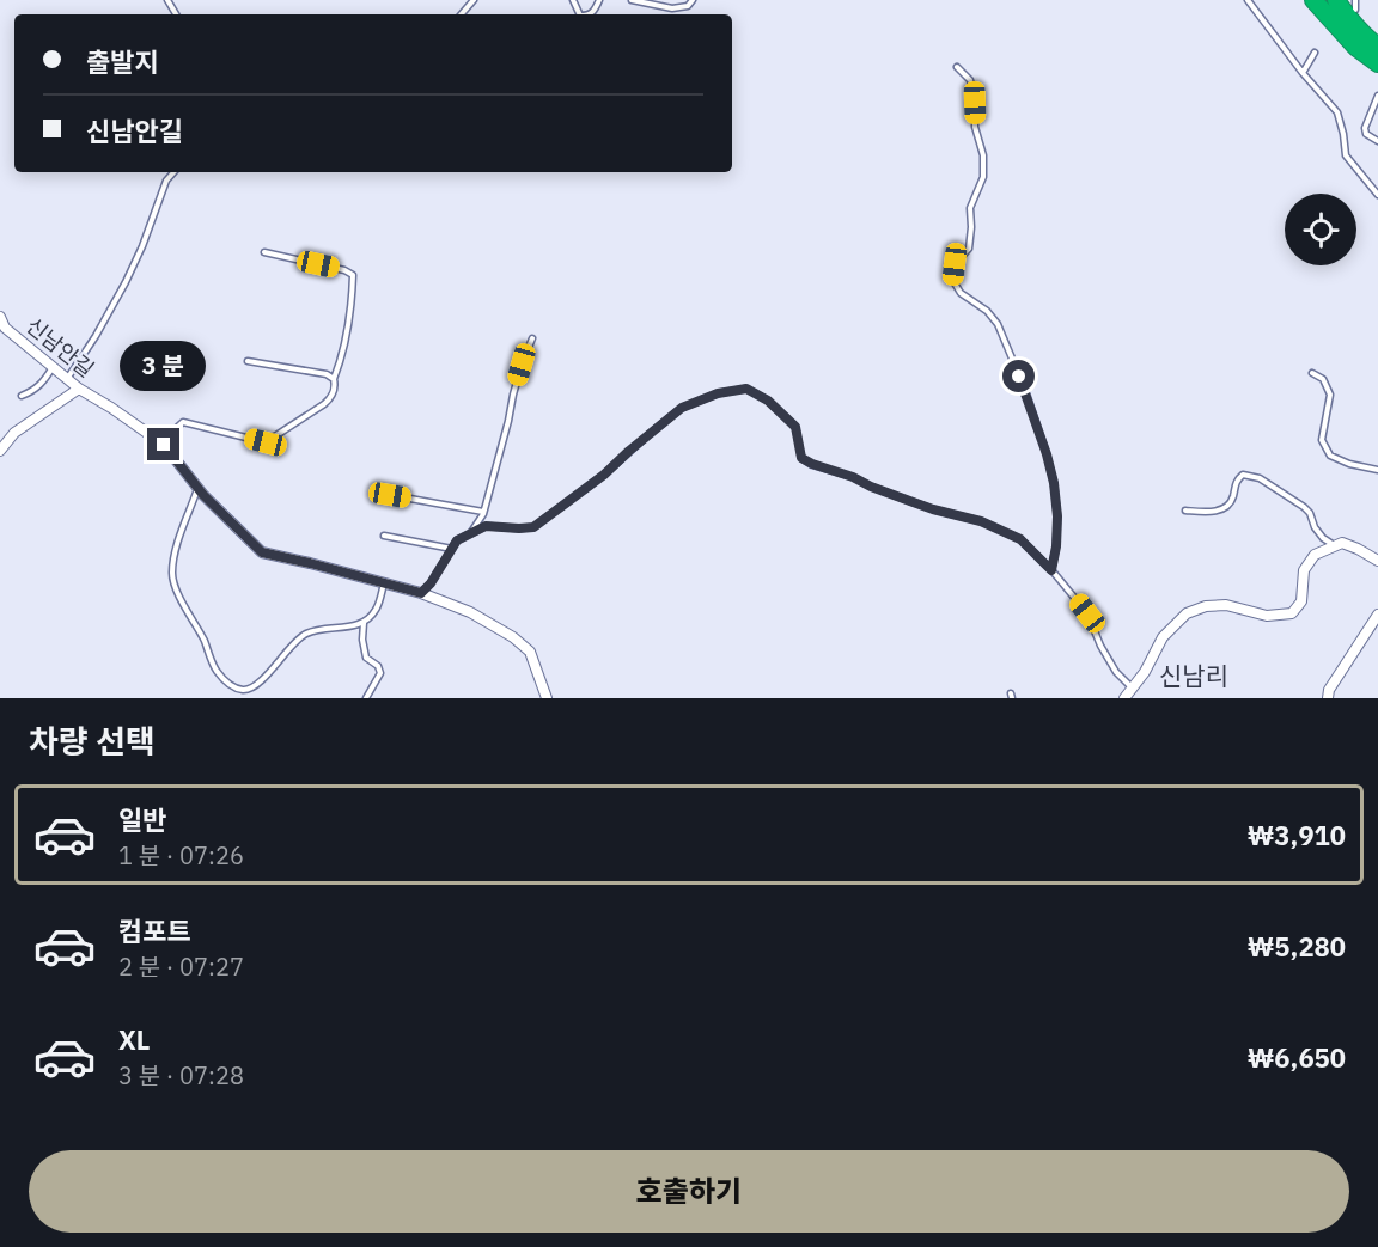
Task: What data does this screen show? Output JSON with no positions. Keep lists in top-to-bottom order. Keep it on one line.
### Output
{"streets":{"street":["신남안길"]},"districts":["신남리"],"page":{"banner":["출발지","신남안길"],"bubble":"3 분","heading":"차량 선택","list":[{"name":"일반","note":"1 분 · 07:26","value":"₩3,910"},{"name":"컴포트","note":"2 분 · 07:27","value":"₩5,280"},{"name":"XL","note":"3 분 · 07:28","value":"₩6,650"}],"buttons":"호출하기"}}
